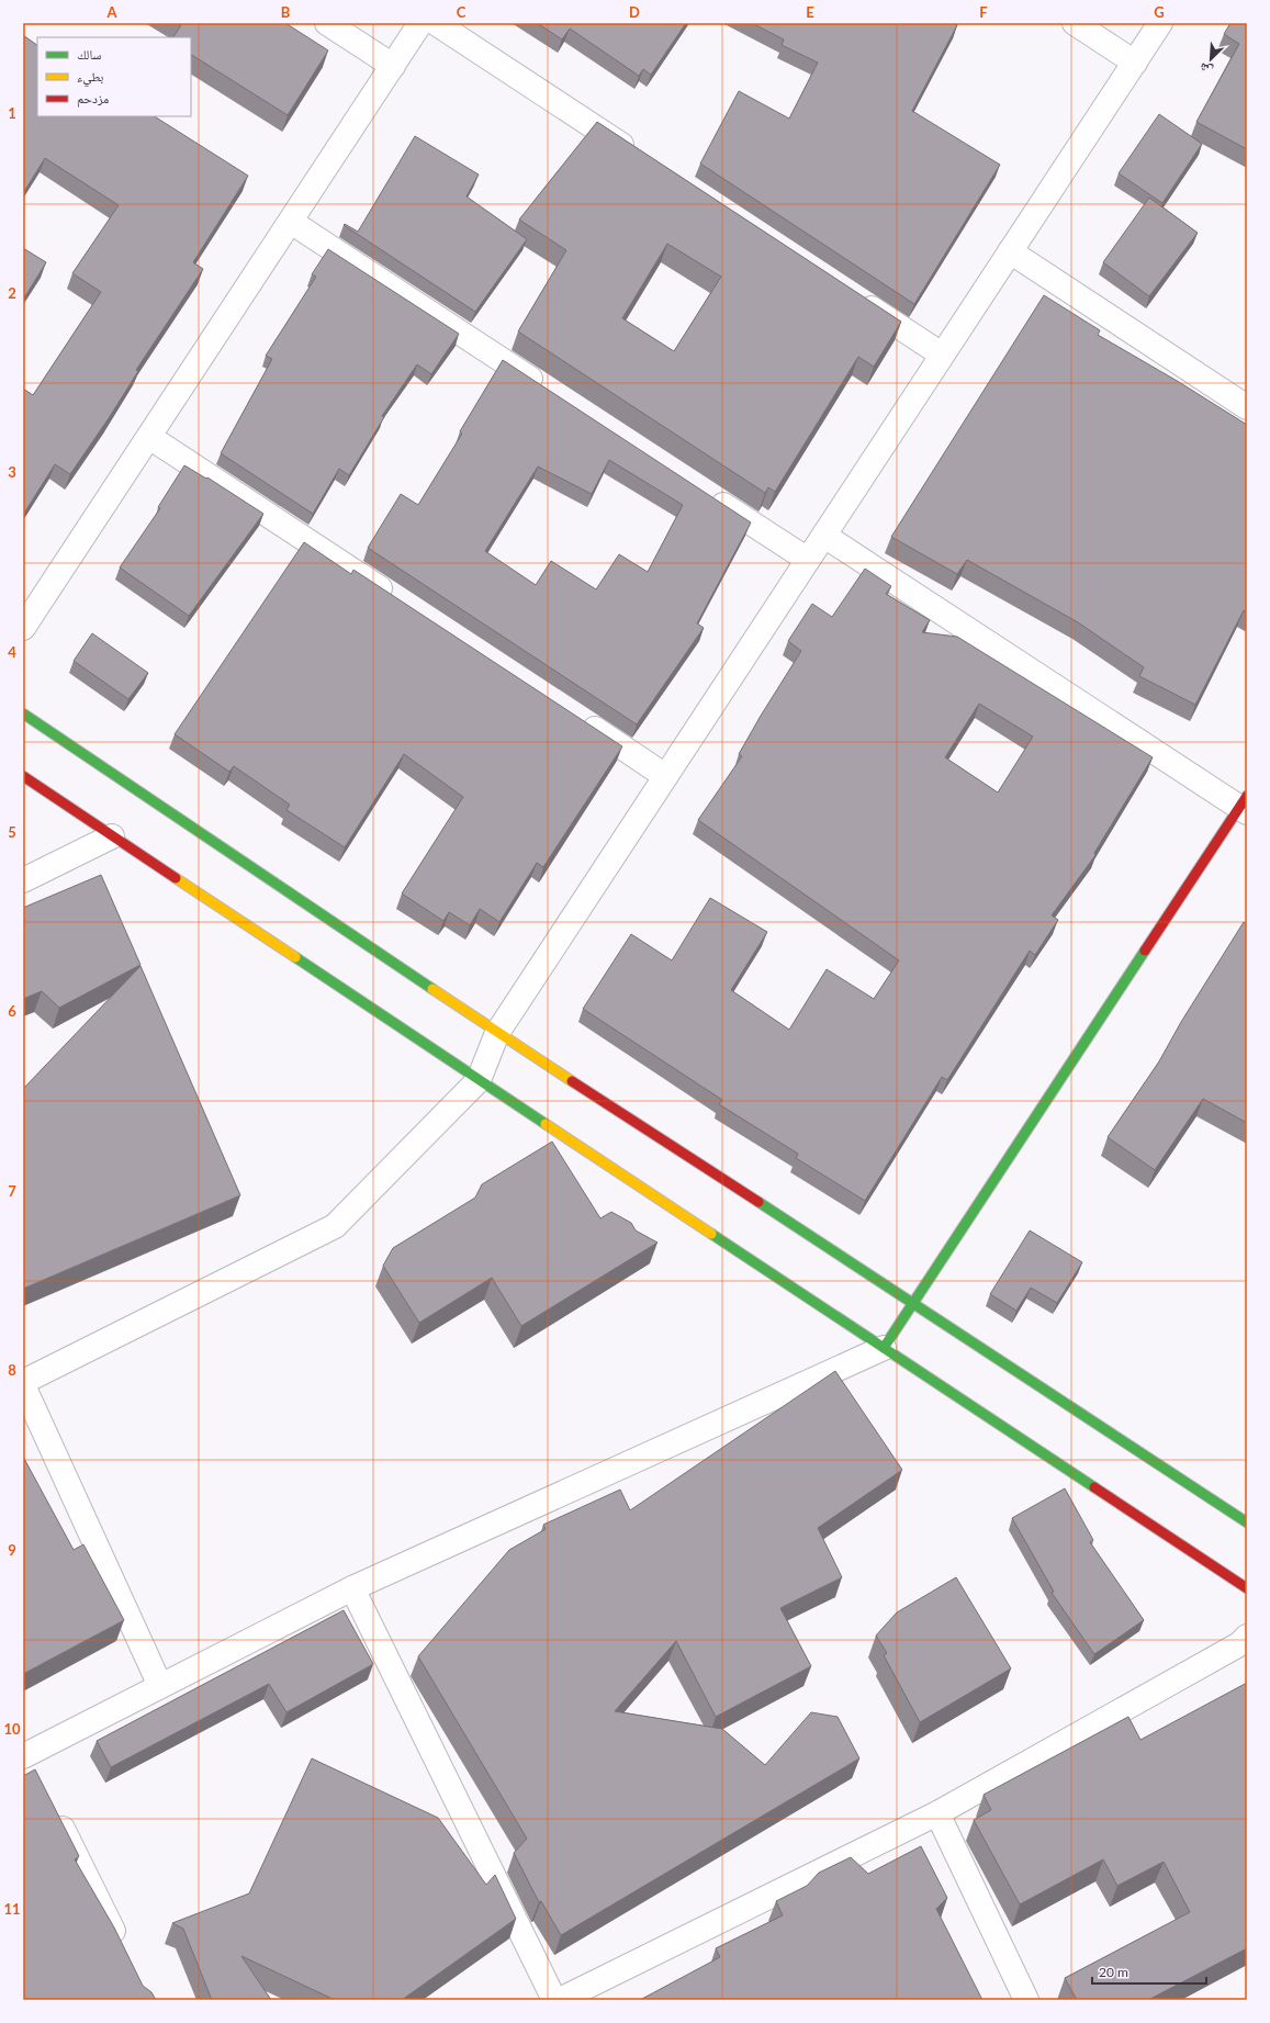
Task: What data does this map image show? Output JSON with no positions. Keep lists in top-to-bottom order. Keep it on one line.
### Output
{"legend":["سالك","بطيء","مزدحم"],"scale_bar":"20 m","north":"bottom left","grid":{"columns":["A","B","C","D","E","F","G"],"rows":["1","2","3","4","5","6","7","8","9","10","11"]}}
